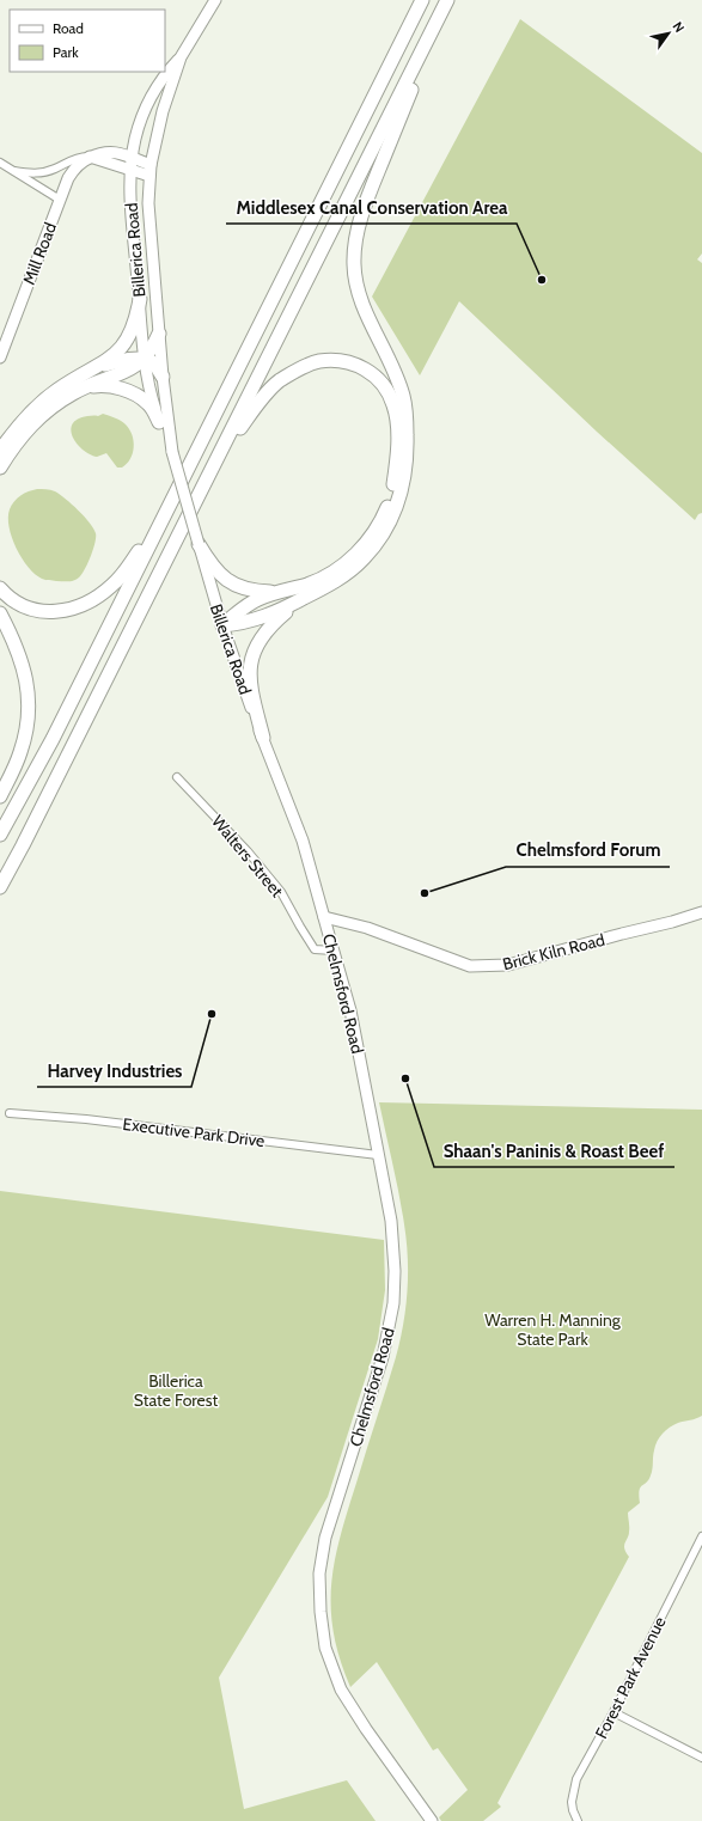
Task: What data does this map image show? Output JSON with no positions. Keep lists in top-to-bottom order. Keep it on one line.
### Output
{"streets":{"main road":["Billerica Road","Mill Road","Brick Kiln Road","Chelmsford Road"],"street":["Walters Street","Executive Park Drive","Forest Park Avenue"]},"crossings":[["Billerica Road","Mill Road"],["Billerica Road","Chelmsford Road"],["Walters Street","Chelmsford Road"],["Brick Kiln Road","Chelmsford Road"],["Chelmsford Road","Executive Park Drive"]],"parks":["Warren H. Manning State Park","Billerica State Forest"],"places":["Middlesex Canal Conservation Area","Chelmsford Forum","Harvey Industries","Shaan's Paninis & Roast Beef"],"legend":["Road","Park"],"north":"top right"}
